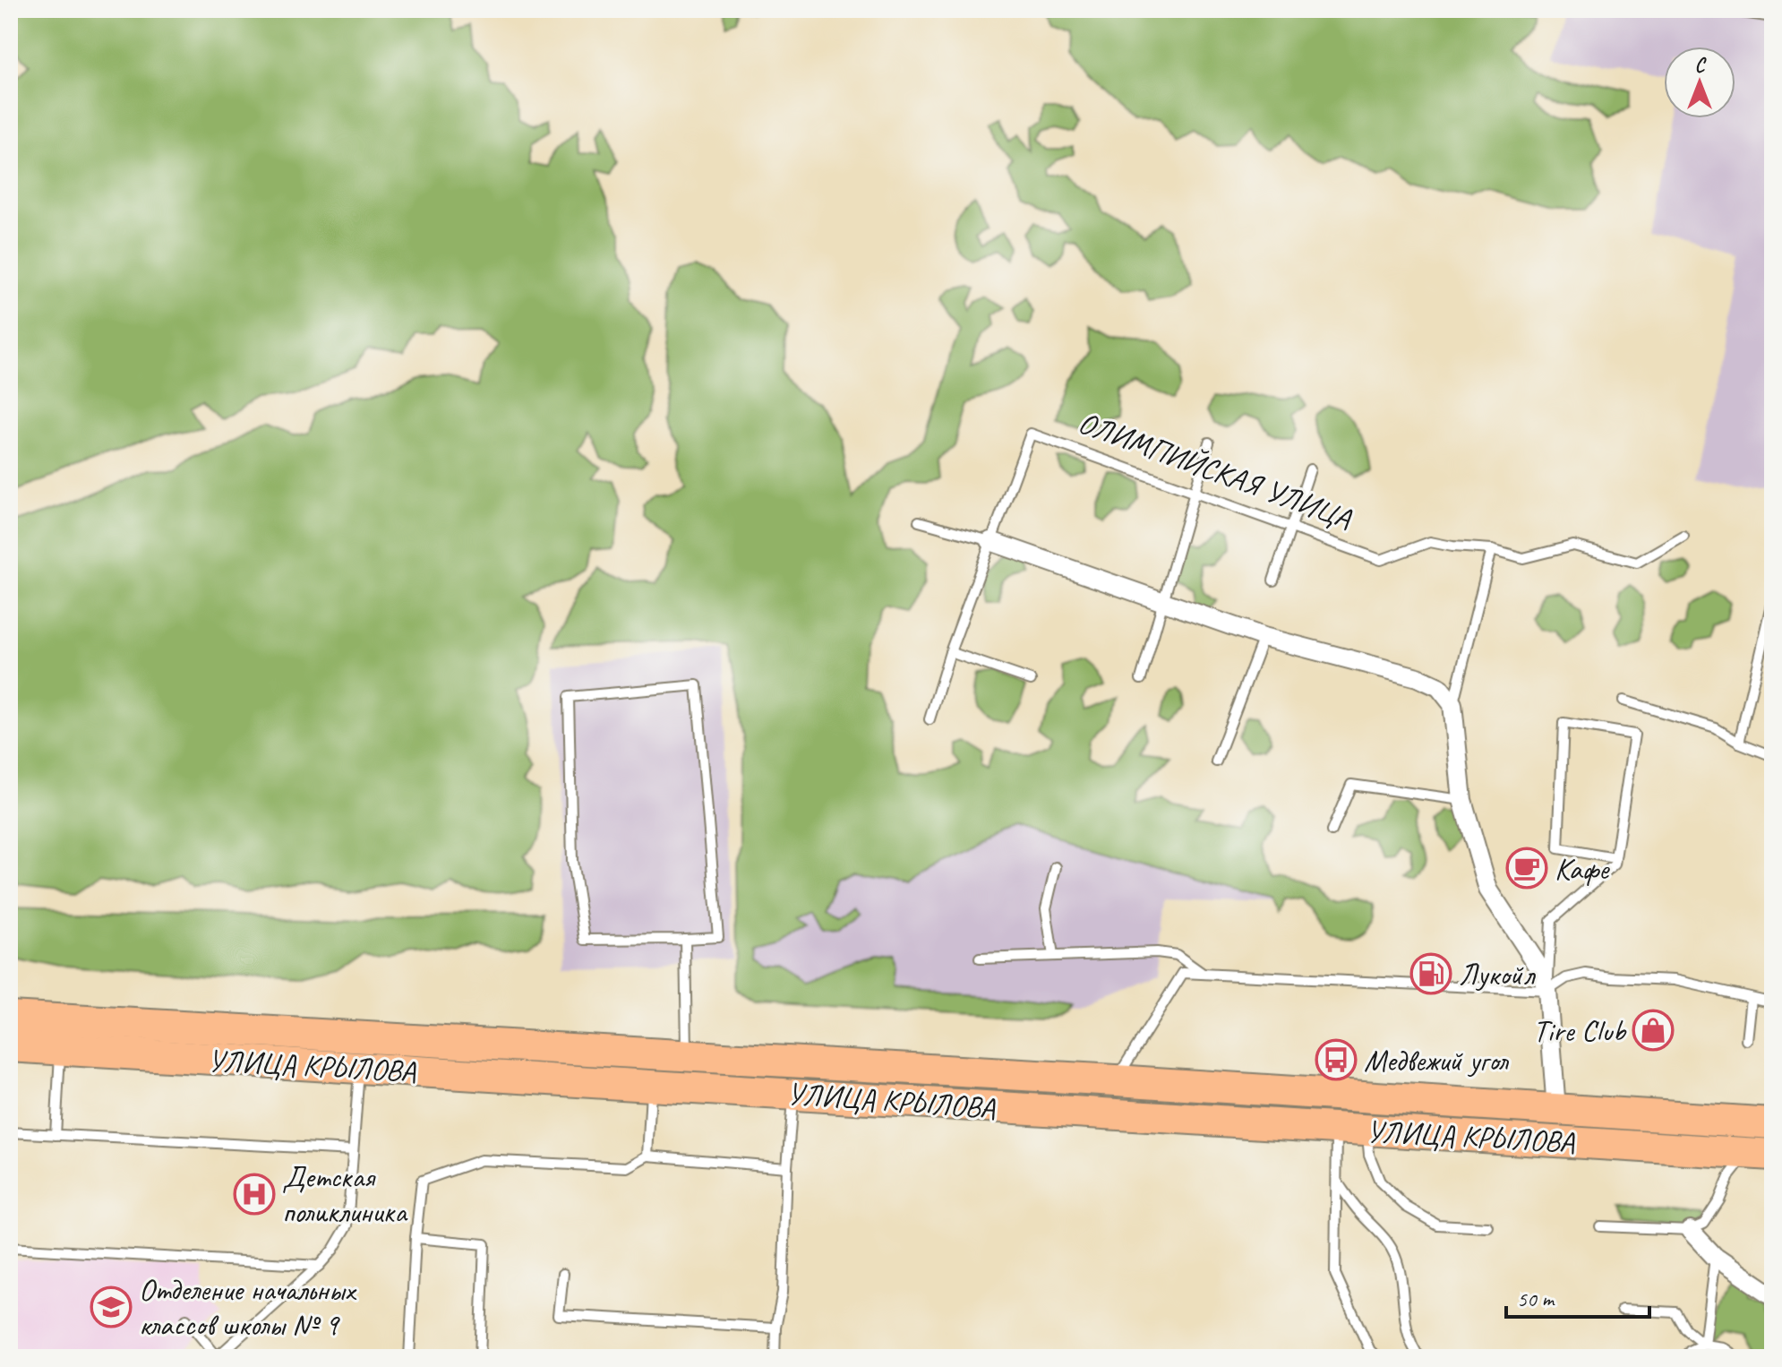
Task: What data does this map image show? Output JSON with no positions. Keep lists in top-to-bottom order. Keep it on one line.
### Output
{"streets":{"main road":["УЛИЦА КРЫЛОВА"],"lane":["ОЛИМПИЙСКАЯ УЛИЦА"]},"places":{"cafe":["Кафе"],"fuel station":["Лукойл"],"shop":["Tire Club"],"bus stop":["Медвежий угол"],"hospital":["Детская поликлиника"],"school or university":["Отделение начальных классов школы № 9"]},"scale_bar":"50 m","north":"top"}
